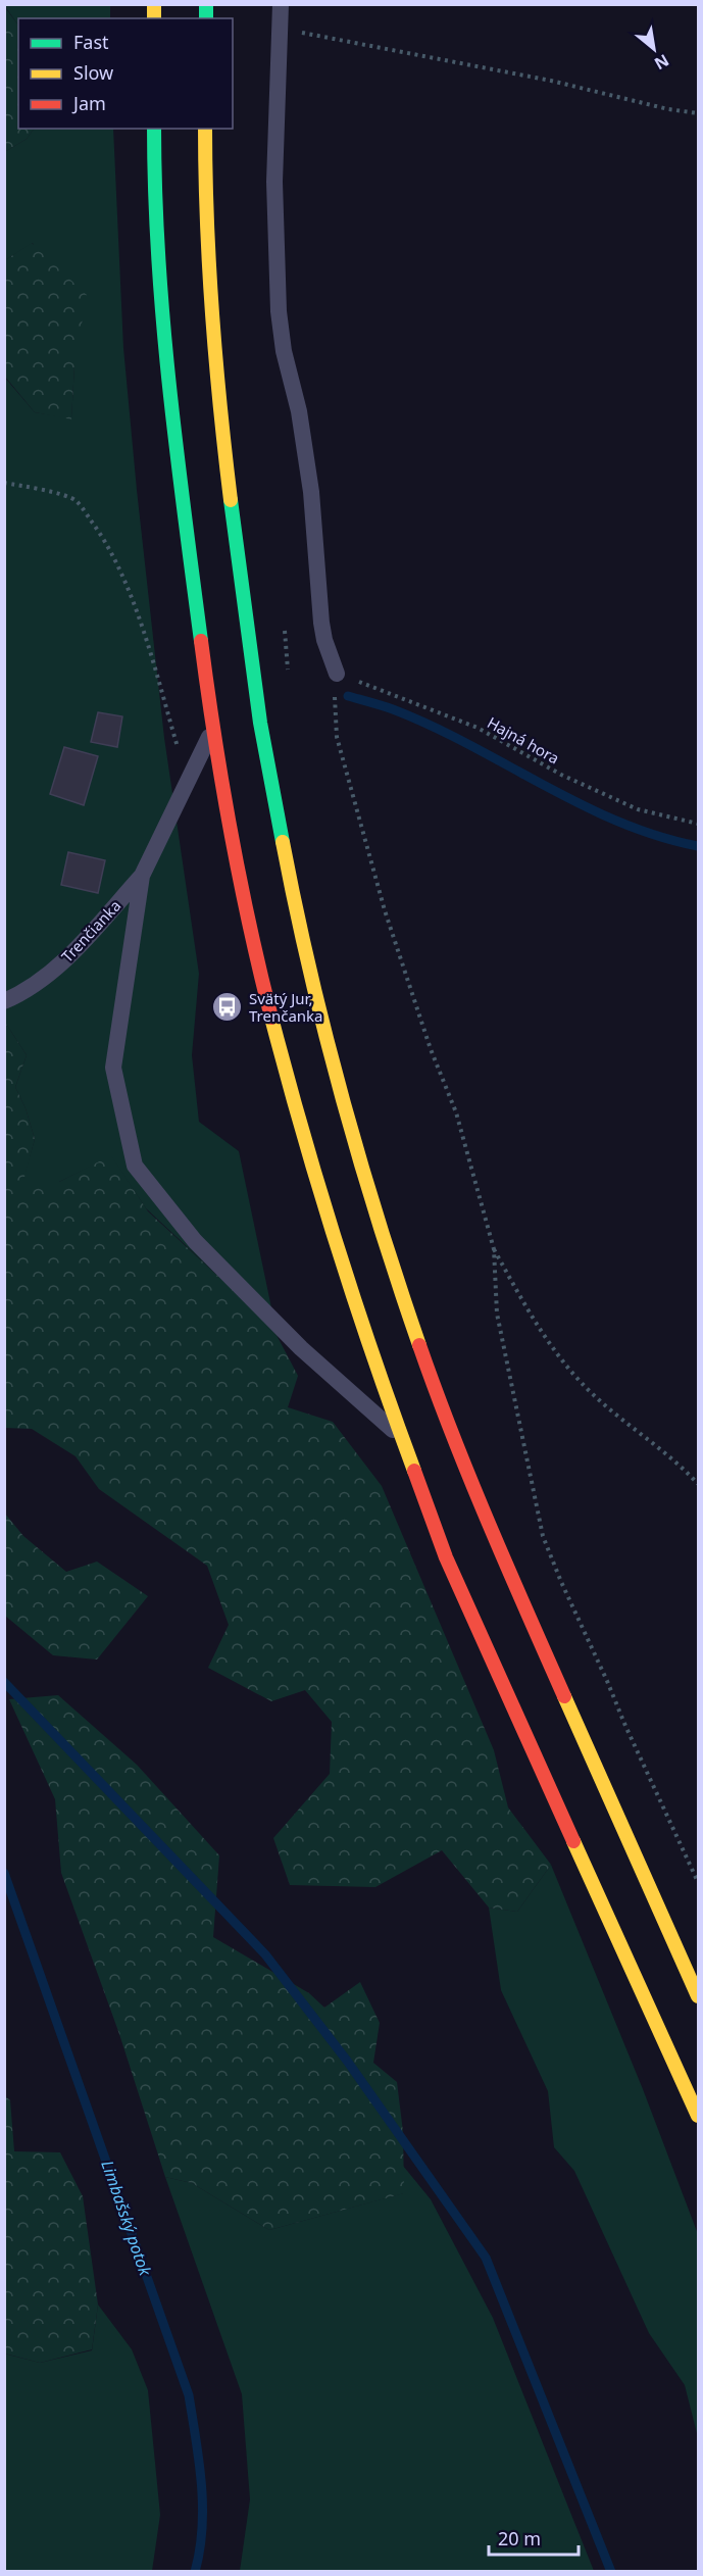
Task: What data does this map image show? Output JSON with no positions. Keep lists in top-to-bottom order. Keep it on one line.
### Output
{"streets":{"lane":["Trenčianka"],"path":["Hajná hora"]},"water":["Limbašský potok"],"places":{"bus stop":["Svätý Jur, Trenčanka"]},"legend":["Fast","Slow","Jam"],"scale_bar":"20 m","north":"bottom right"}
